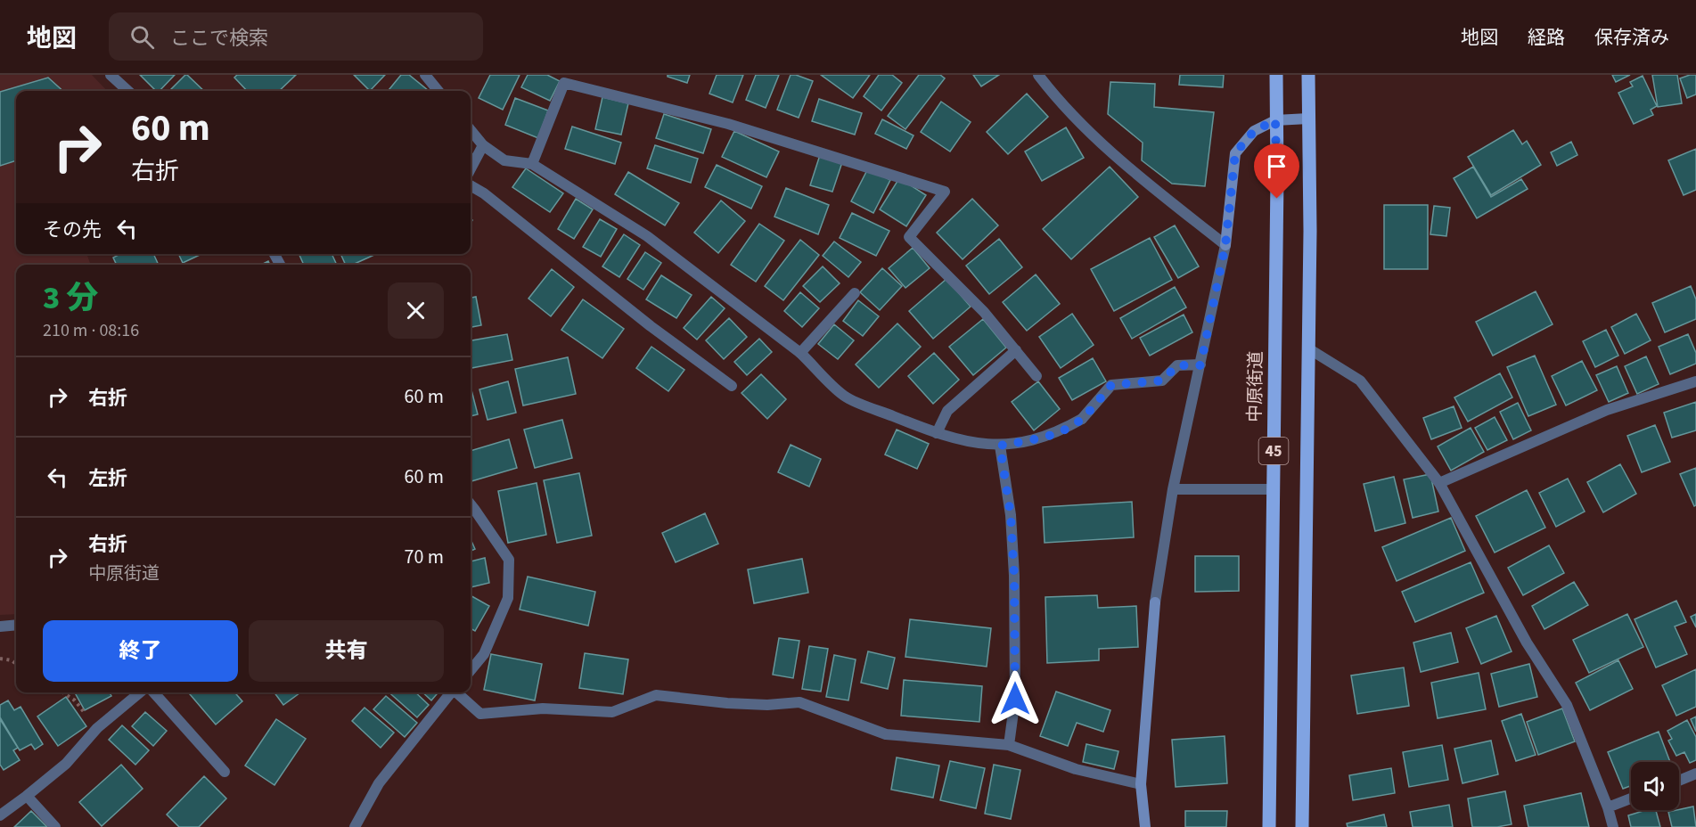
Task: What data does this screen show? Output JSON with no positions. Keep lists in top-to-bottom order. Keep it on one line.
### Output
{"streets":{"main road":["中原街道","45"]},"page":{"header":"地図","search":"ここで検索","nav":["地図","経路","保存済み"],"turn":["60 m","右折"],"then":"その先","heading":["3 分","210 m · 08:16"],"list":[{"name":"右折","value":"60 m"},{"name":"左折","value":"60 m"},{"name":"右折","note":"中原街道","value":"70 m"}],"buttons":["終了","共有"]}}
